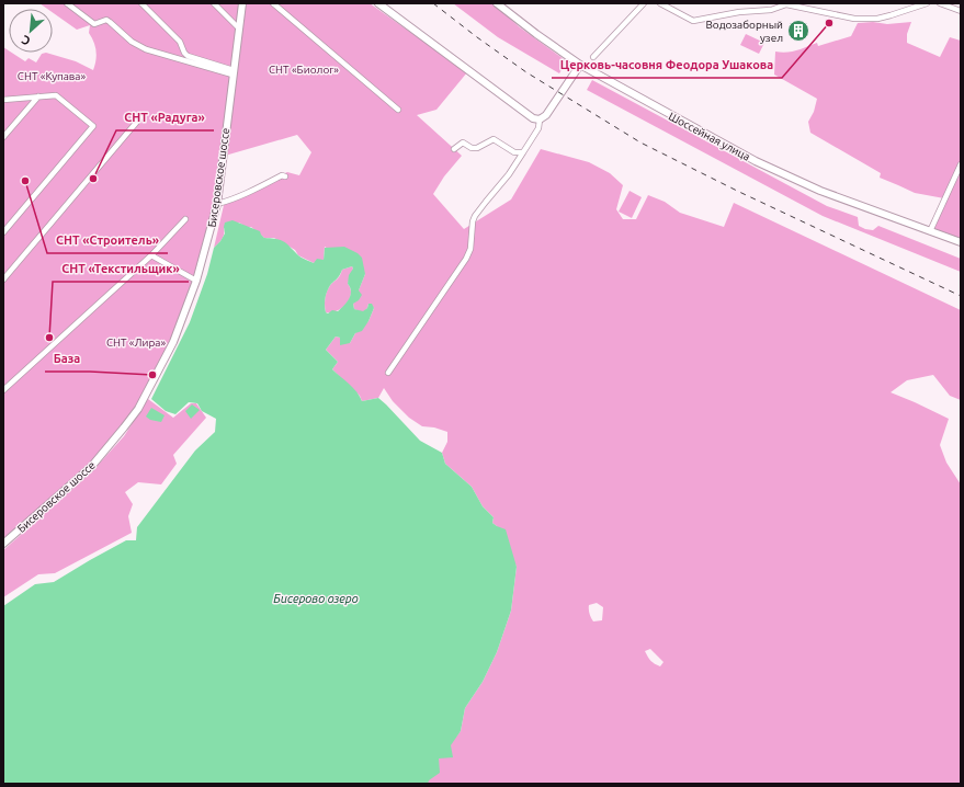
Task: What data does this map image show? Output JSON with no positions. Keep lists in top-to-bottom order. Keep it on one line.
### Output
{"streets":{"main road":["Шоссейная улица","Бисеровское шоссе"]},"water":["Бисерово озеро"],"parks":["СНТ «Биолог»","СНТ «Купава»","СНТ «Лира»"],"places":{"other":["Церковь-часовня Феодора Ушакова","СНТ «Радуга»","СНТ «Строитель»","СНТ «Текстильщик»","База"],"building":["Водозаборный узел"]},"north":"bottom left"}
